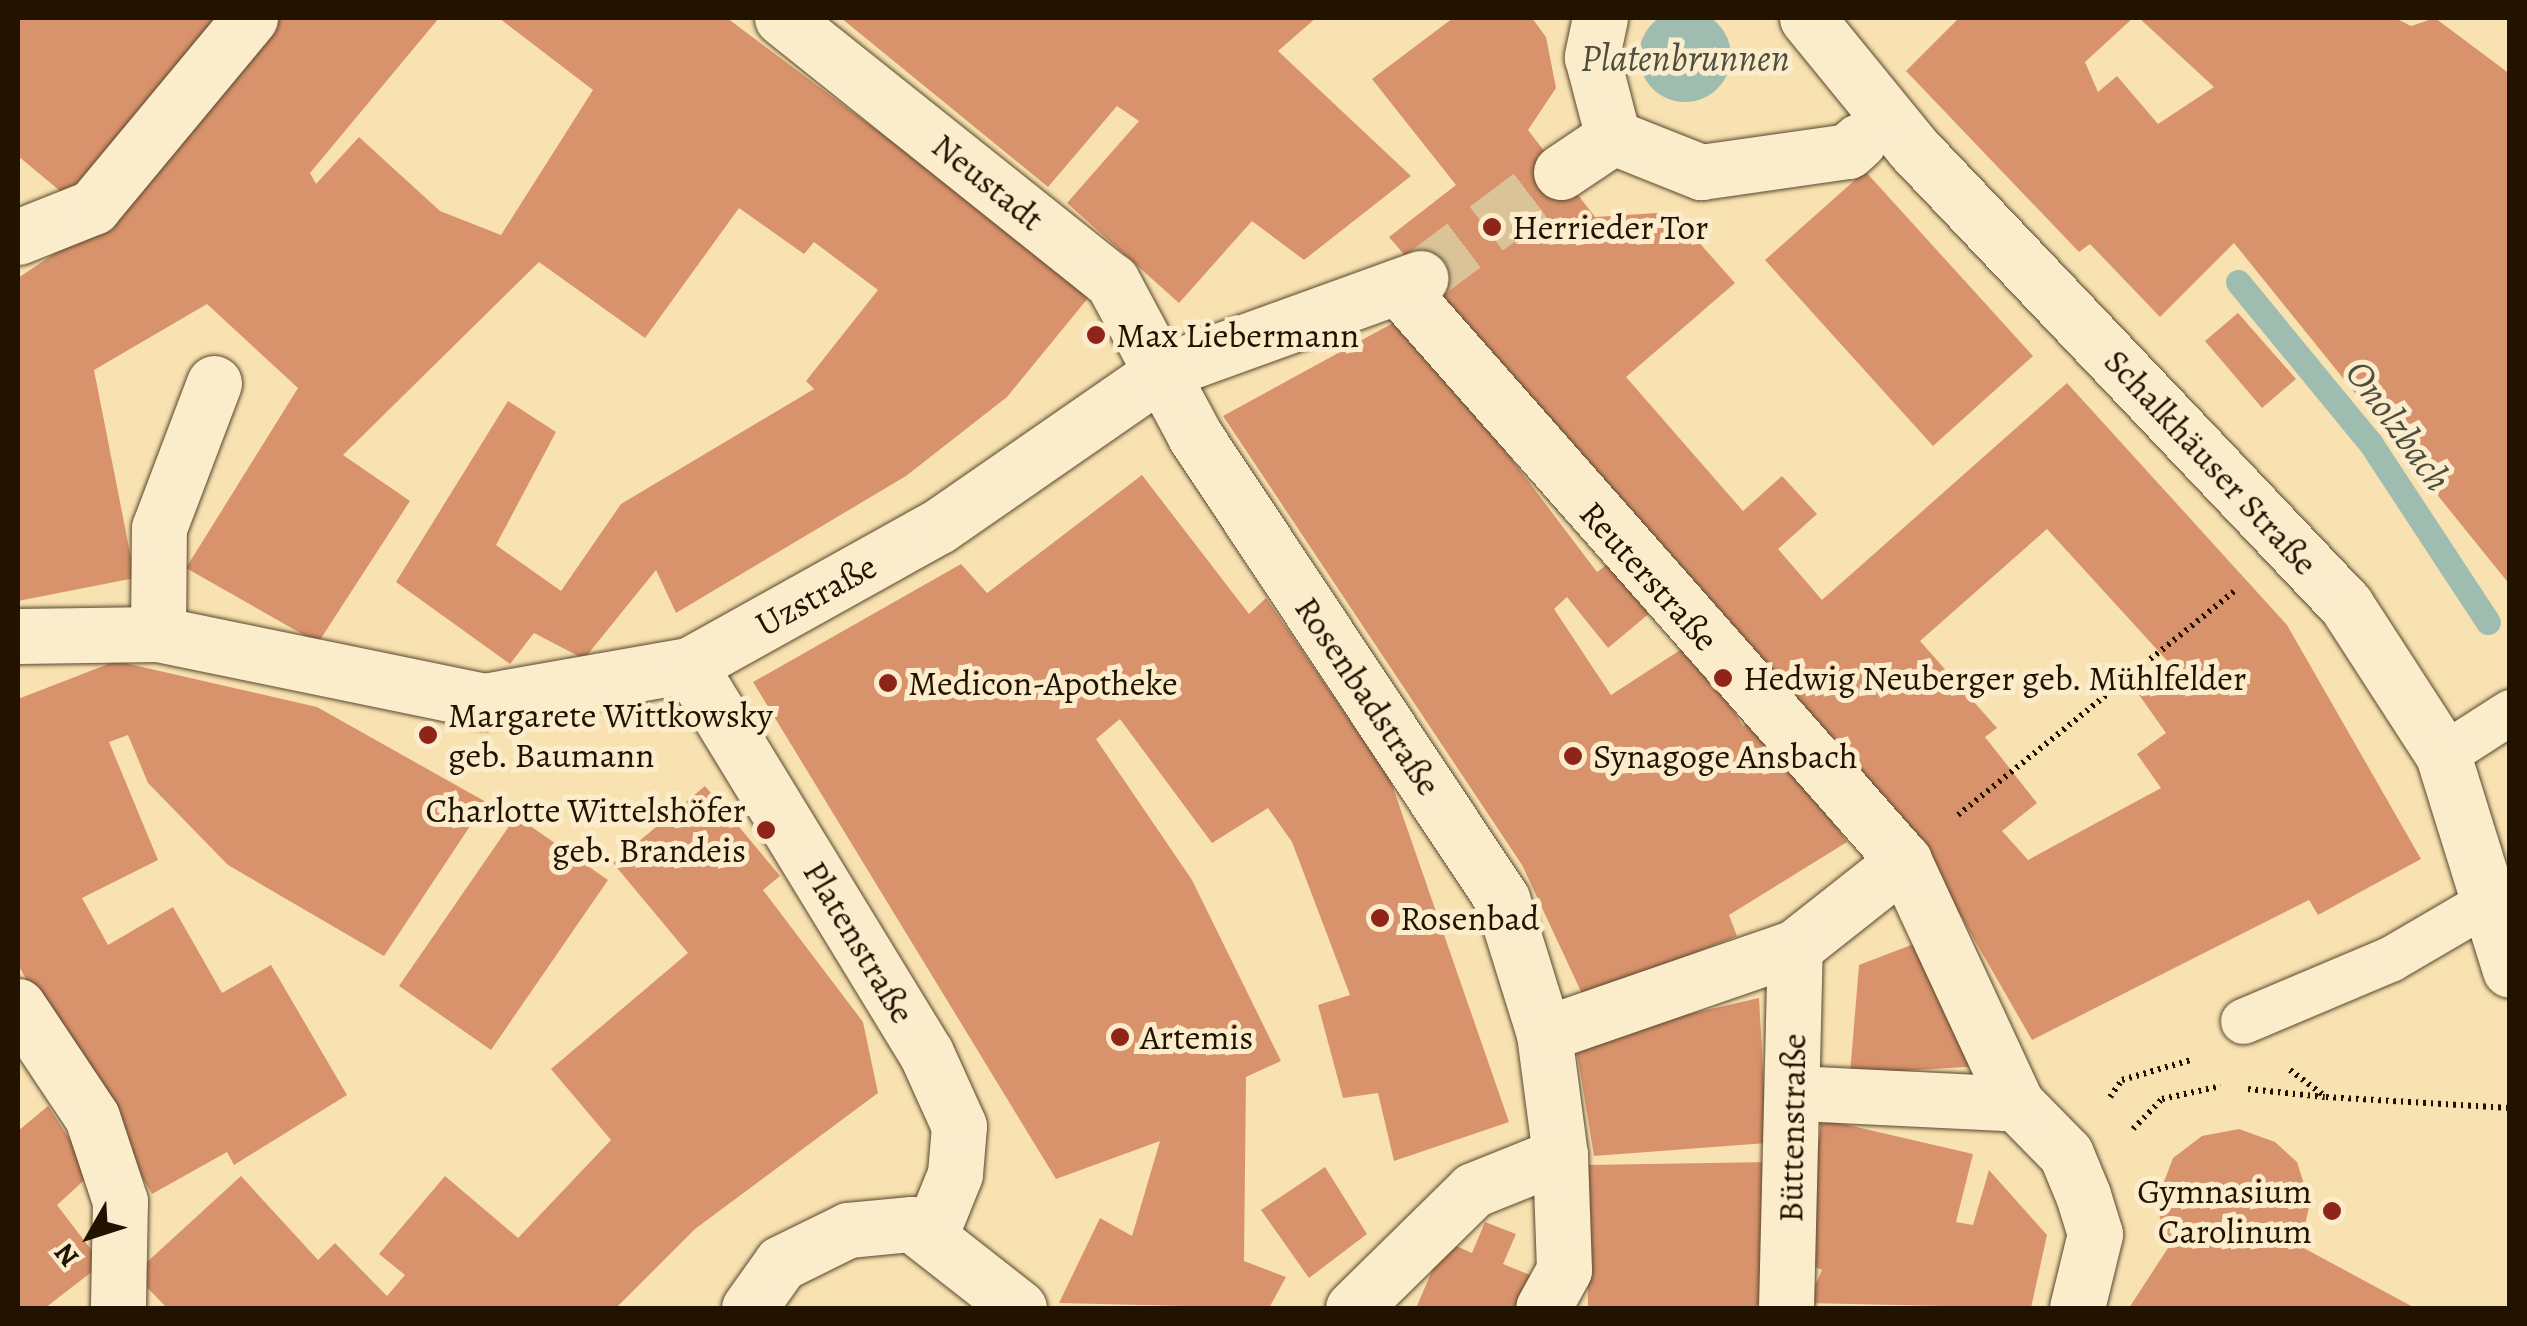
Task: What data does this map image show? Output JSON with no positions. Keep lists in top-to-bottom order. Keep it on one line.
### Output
{"streets":{"street":["Neustadt","Schalkhäuser Straße","Reuterstraße","Uzstraße","Rosenbadstraße","Platenstraße","Büttenstraße"]},"crossings":[["Neustadt","Uzstraße"],["Neustadt","Rosenbadstraße"],["Reuterstraße","Uzstraße"],["Uzstraße","Rosenbadstraße"],["Uzstraße","Platenstraße"]],"water":["Platenbrunnen","Onolzbach"],"places":["Herrieder Tor","Max Liebermann","Hedwig Neuberger geb. Mühlfelder","Medicon-Apotheke","Margarete Wittkowsky geb. Baumann","Synagoge Ansbach","Charlotte Wittelshöfer geb. Brandeis","Rosenbad","Artemis","Gymnasium Carolinum"],"north":"bottom left"}
